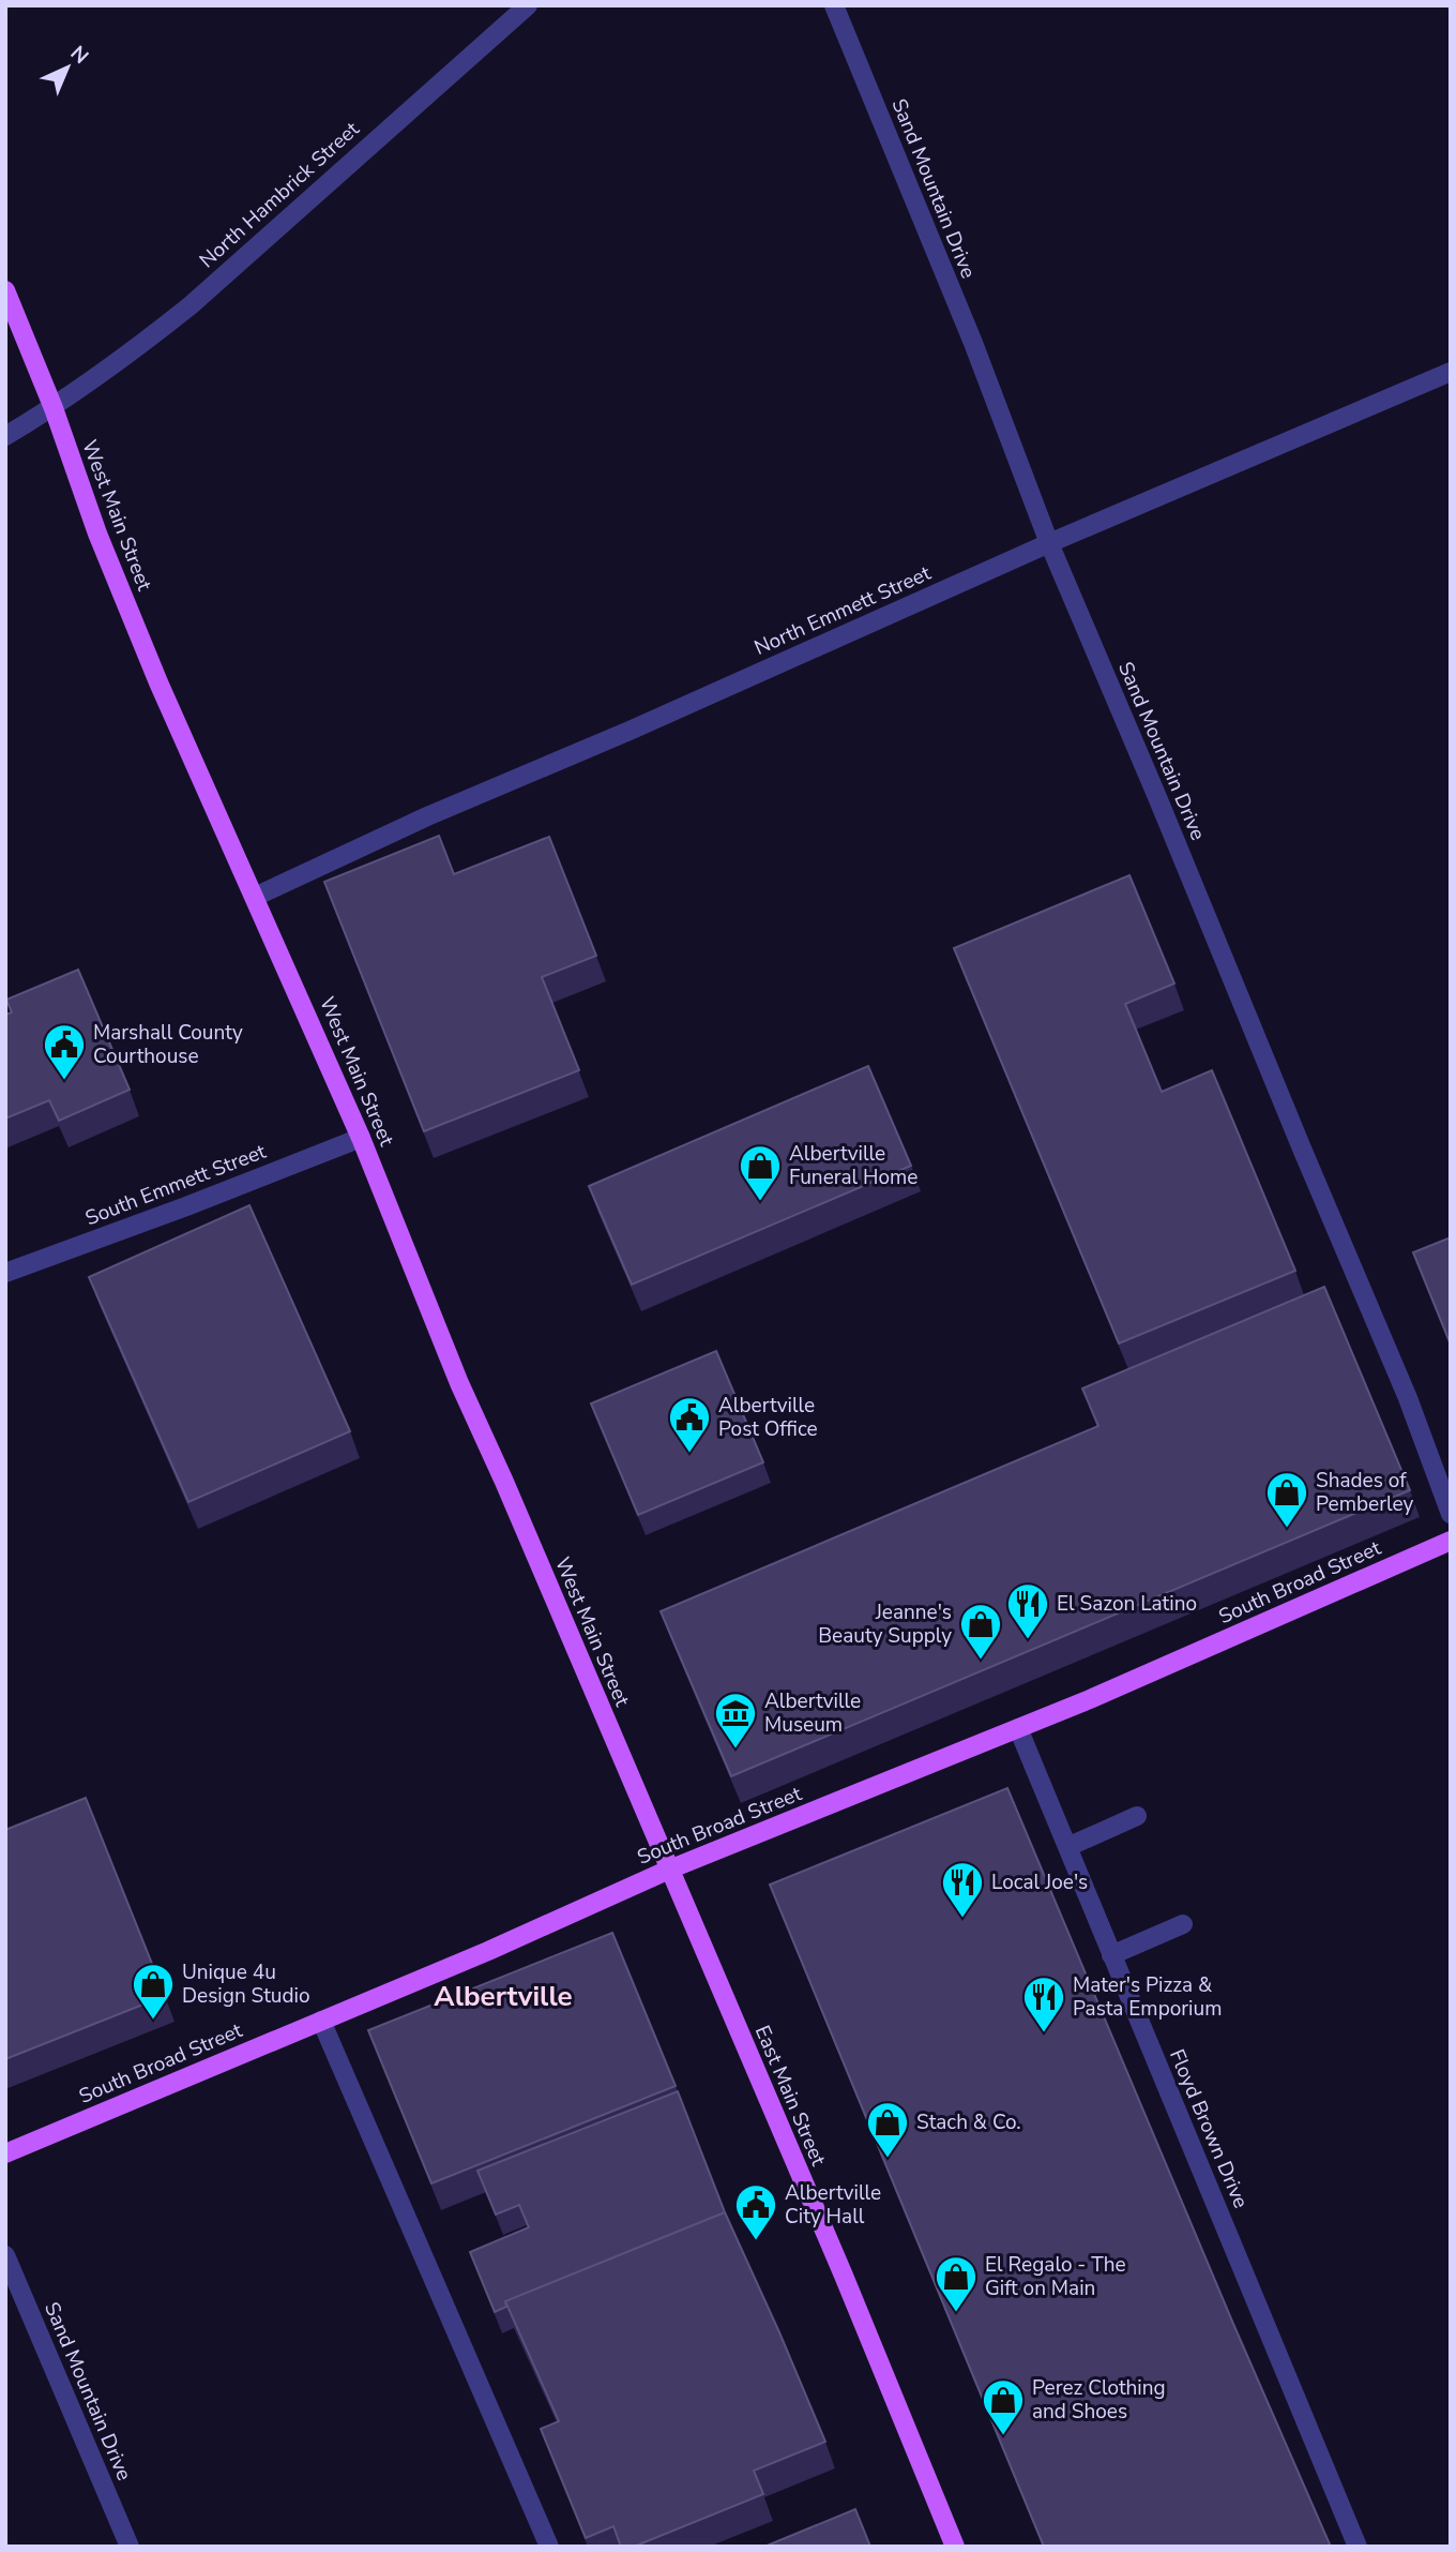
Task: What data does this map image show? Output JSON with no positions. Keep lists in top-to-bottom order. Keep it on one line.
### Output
{"streets":{"main road":["West Main Street","South Broad Street","East Main Street"],"street":["Sand Mountain Drive","North Hambrick Street","North Emmett Street","South Emmett Street","Floyd Brown Drive"]},"crossings":[["Sand Mountain Drive","North Emmett Street"],["North Hambrick Street","West Main Street"],["West Main Street","North Emmett Street"],["West Main Street","South Emmett Street"],["West Main Street","South Broad Street"],["West Main Street","East Main Street"],["South Broad Street","East Main Street"],["South Broad Street","Floyd Brown Drive"]],"districts":["Albertville"],"places":{"public building":["Marshall County Courthouse","Albertville Post Office","Albertville City Hall"],"shop":["Albertville Funeral Home","Shades of Pemberley","Jeanne's Beauty Supply","Unique 4u Design Studio","Stach & Co.","El Regalo - The Gift on Main","Perez Clothing and Shoes"],"restaurant":["El Sazon Latino","Local Joe's","Mater's Pizza & Pasta Emporium"],"museum":["Albertville Museum"]},"north":"top right"}
